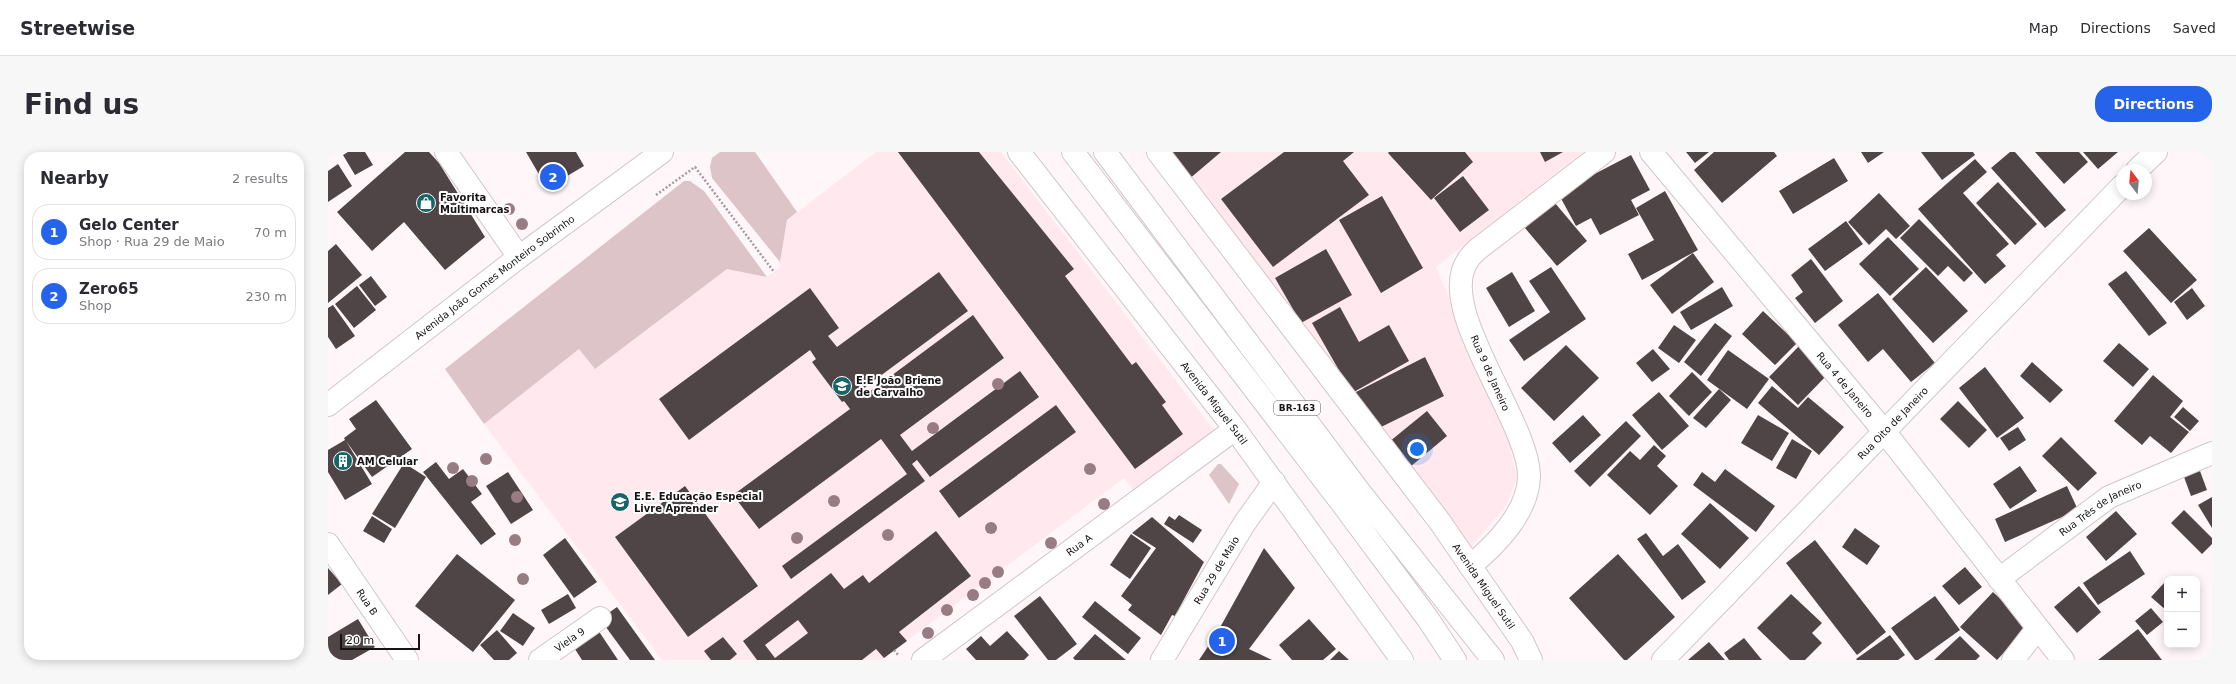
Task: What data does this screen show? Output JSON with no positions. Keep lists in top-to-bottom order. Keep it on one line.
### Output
{"streets":{"main road":["Avenida João Gomes Monteiro Sobrinho","Rua 9 de Janeiro","Rua 4 de Janeiro","Avenida Miguel Sutil","BR-163","Rua Oito de Janeiro","Rua Três de Janeiro","Rua A","Rua 29 de Maio","Rua B","Viela 9"]},"crossings":[["Rua 9 de Janeiro","Avenida Miguel Sutil"],["Rua 4 de Janeiro","Rua Oito de Janeiro"],["Rua 4 de Janeiro","Rua Três de Janeiro"],["Avenida Miguel Sutil","Rua A"],["Avenida Miguel Sutil","Rua 29 de Maio"]],"places":{"shop":["Favorita Multimarcas"],"school or university":["E.E João Briene de Carvalho","E.E. Educação Especial Livre Aprender"],"building":["AM Celular"]},"scale_bar":"20 m","north":"top","page":{"header":"Streetwise","nav":["Map","Directions","Saved"],"buttons":"Directions","title":"Find us","heading":["Nearby","2 results"],"pins":["2","1"],"list":[{"mark":"1","name":"Gelo Center","note":"Shop · Rua 29 de Maio","value":"70 m"},{"mark":"2","name":"Zero65","note":"Shop","value":"230 m"}],"map_buttons":["+","−"],"scale":"20 m"}}
